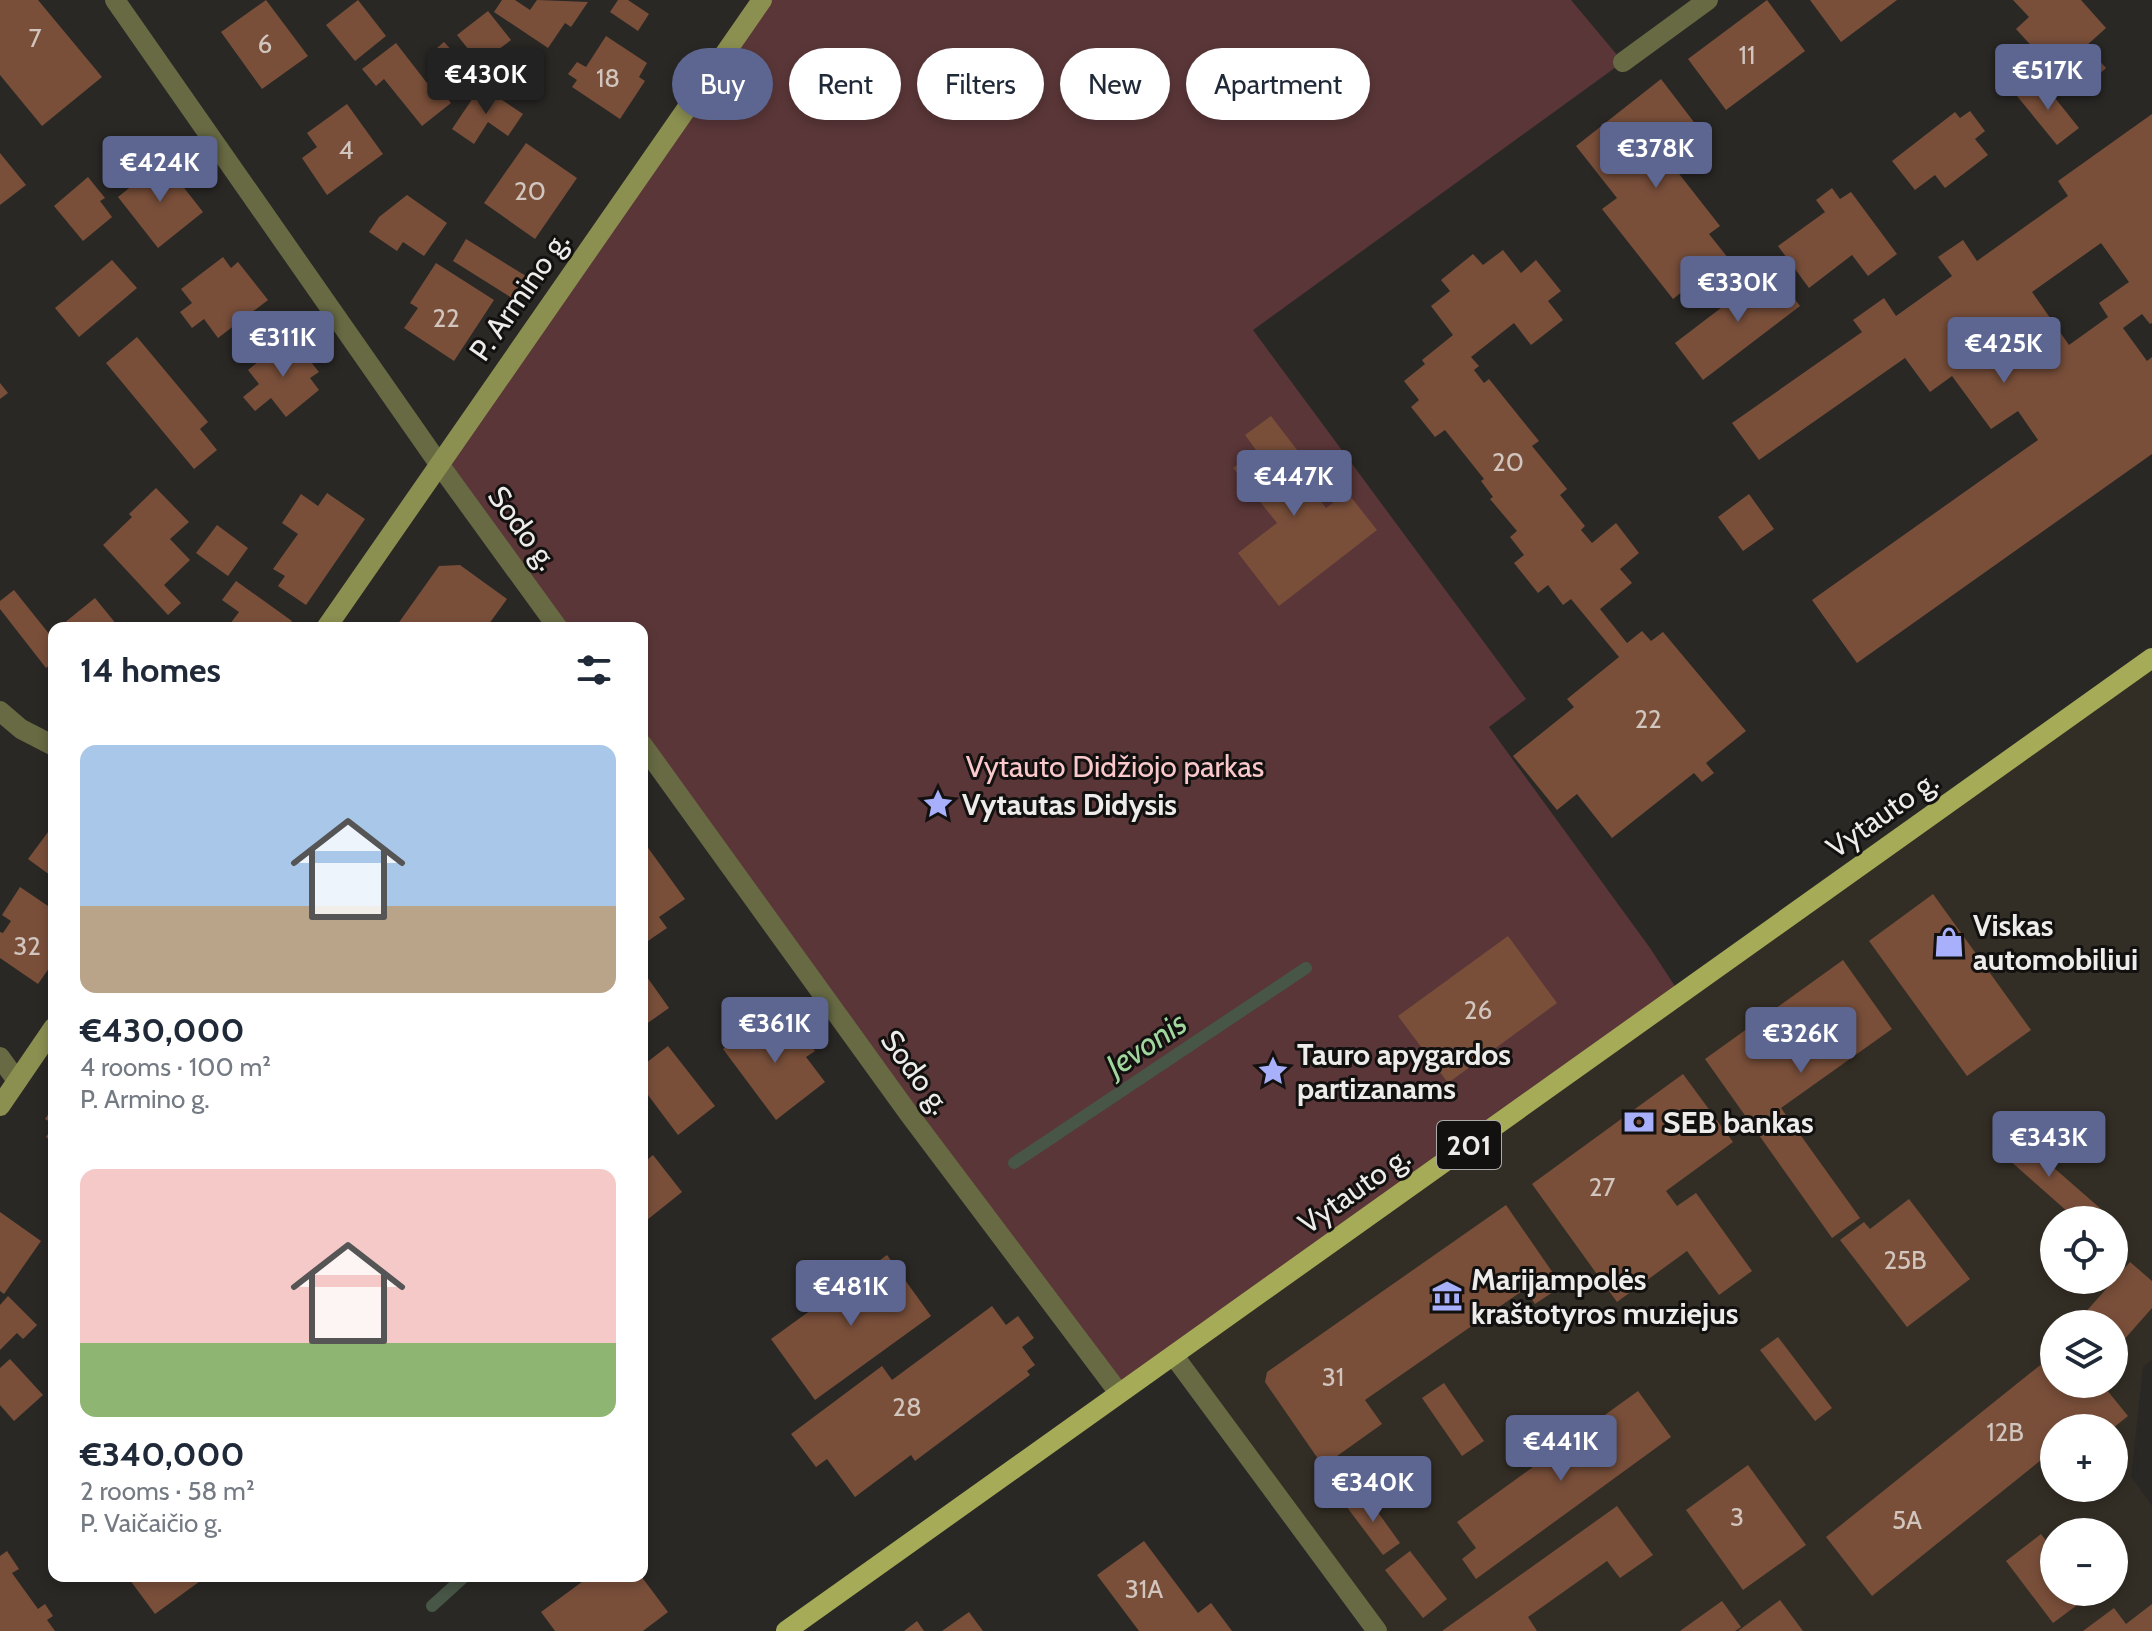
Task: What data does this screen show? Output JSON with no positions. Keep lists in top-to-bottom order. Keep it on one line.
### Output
{"streets":{"main road":["P. Armino g.","Vytauto g.","201"],"street":["Sodo g."]},"crossings":[["P. Armino g.","Sodo g."],["Sodo g.","Vytauto g."]],"water":["Jevonis"],"parks":["Vytauto Didžiojo parkas"],"places":{"place":["Vytautas Didysis","Tauro apygardos partizanams"],"shop":["Viskas automobiliui"],"bank":["SEB bankas"],"museum":["Marijampolės kraštotyros muziejus"]},"house_numbers":["7","6","11","18","4","20","22","20","22","32","26","27","25B","31","28","12B","3","5A","31A"],"page":{"price":["€517K","€430K","€378K","€424K","€330K","€311K","€425K","€447K","€361K","€326K","€343K","€481K","€441K","€340K"],"chip":["Buy","Rent","Filters","New","Apartment"],"heading":"14 homes","list":[{"name":"€430,000","note":"4 rooms · 100 m² · P. Armino g."},{"name":"€340,000","note":"2 rooms · 58 m² · P. Vaičaičio g."}],"map_buttons":["+","−"]}}
